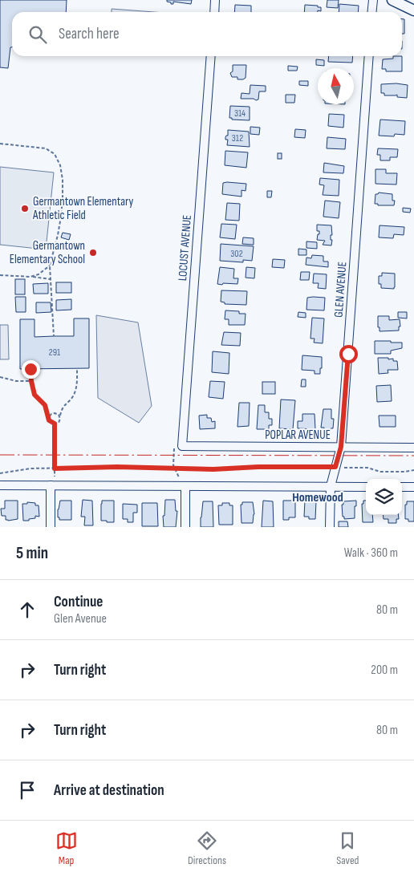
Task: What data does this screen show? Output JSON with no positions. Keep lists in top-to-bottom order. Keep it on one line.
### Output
{"streets":{"street":["LOCUST AVENUE","GLEN AVENUE","POPLAR AVENUE"]},"crossings":[["LOCUST AVENUE","POPLAR AVENUE"],["GLEN AVENUE","POPLAR AVENUE"]],"districts":["Homewood"],"places":["Germantown Elementary Athletic Field","Germantown Elementary School"],"house_numbers":["314","312","302","291"],"north":"top","page":{"search":"Search here","heading":["5 min","Walk · 360 m"],"list":[["Continue","Glen Avenue","80 m"],["Turn right","200 m"],["Turn right","80 m"],"Arrive at destination"],"nav":["Map","Directions","Saved"]}}
